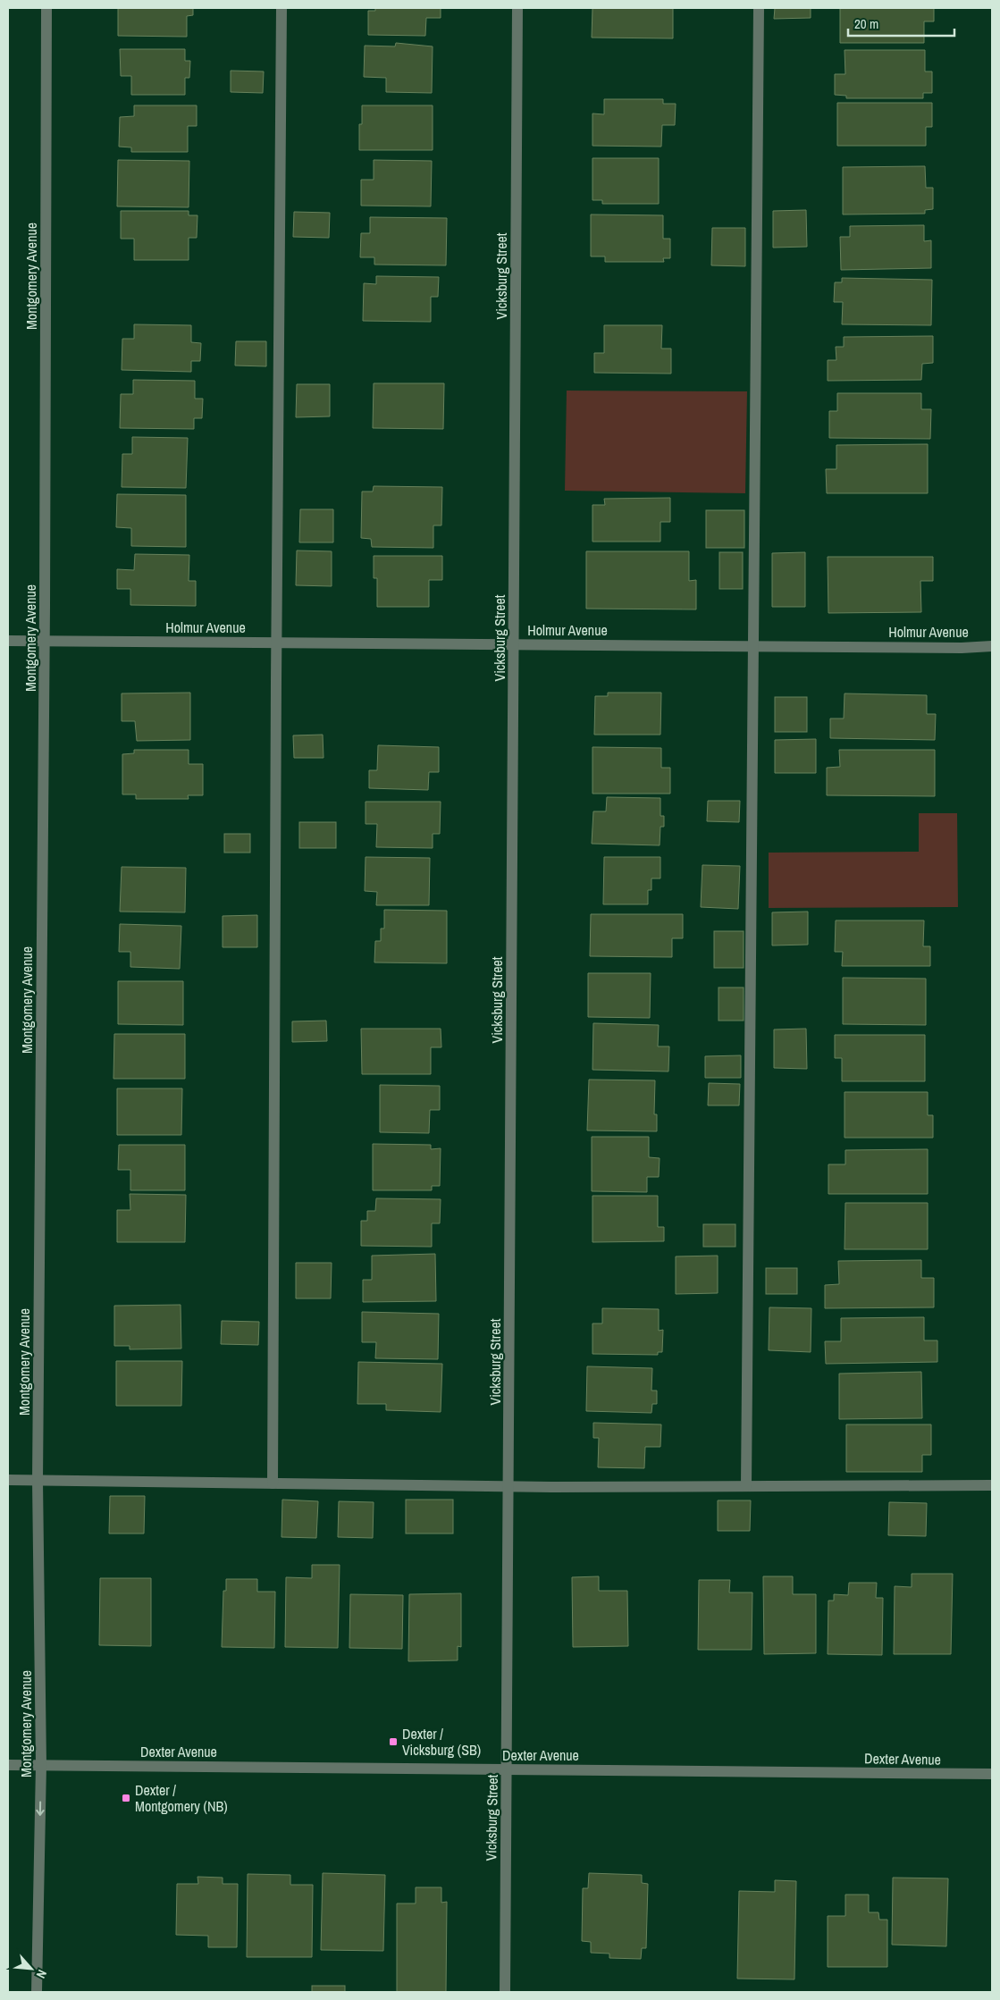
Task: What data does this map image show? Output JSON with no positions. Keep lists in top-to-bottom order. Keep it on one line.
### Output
{"streets":{"street":["Montgomery Avenue","Vicksburg Street","Holmur Avenue","Dexter Avenue"]},"crossings":[["Montgomery Avenue","Holmur Avenue"],["Montgomery Avenue","Dexter Avenue"],["Vicksburg Street","Holmur Avenue"],["Vicksburg Street","Dexter Avenue"]],"places":{"transit":["Dexter / Vicksburg (SB)","Dexter / Montgomery (NB)"]},"scale_bar":"20 m","north":"bottom right"}
